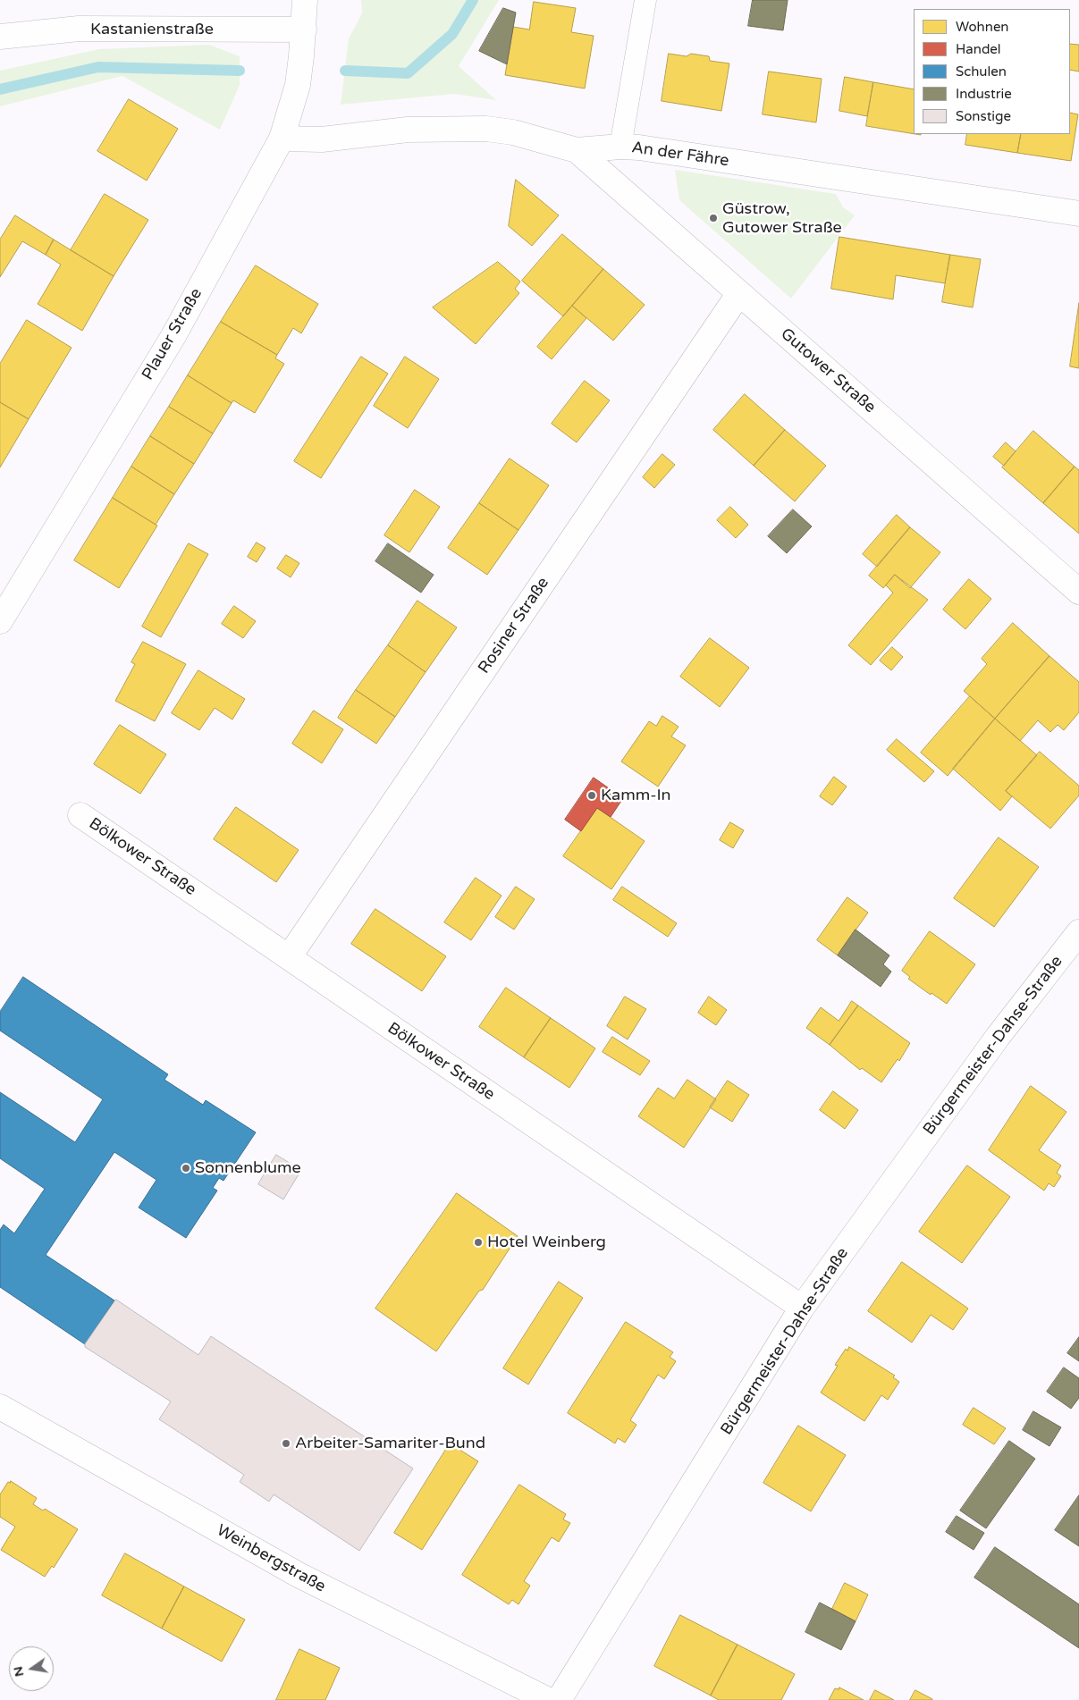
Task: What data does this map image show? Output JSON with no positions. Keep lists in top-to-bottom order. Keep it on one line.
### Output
{"streets":{"street":["Kastanienstraße","An der Fähre","Plauer Straße","Gutower Straße","Rosiner Straße","Bölkower Straße","Bürgermeister-Dahse-Straße","Weinbergstraße"]},"crossings":[["Kastanienstraße","Plauer Straße"],["An der Fähre","Plauer Straße"],["An der Fähre","Gutower Straße"],["Gutower Straße","Rosiner Straße"],["Rosiner Straße","Bölkower Straße"],["Bölkower Straße","Bürgermeister-Dahse-Straße"]],"places":["Güstrow, Gutower Straße","Kamm-In","Sonnenblume","Hotel Weinberg","Arbeiter-Samariter-Bund"],"legend":["Wohnen","Handel","Schulen","Industrie","Sonstige"],"north":"left"}
